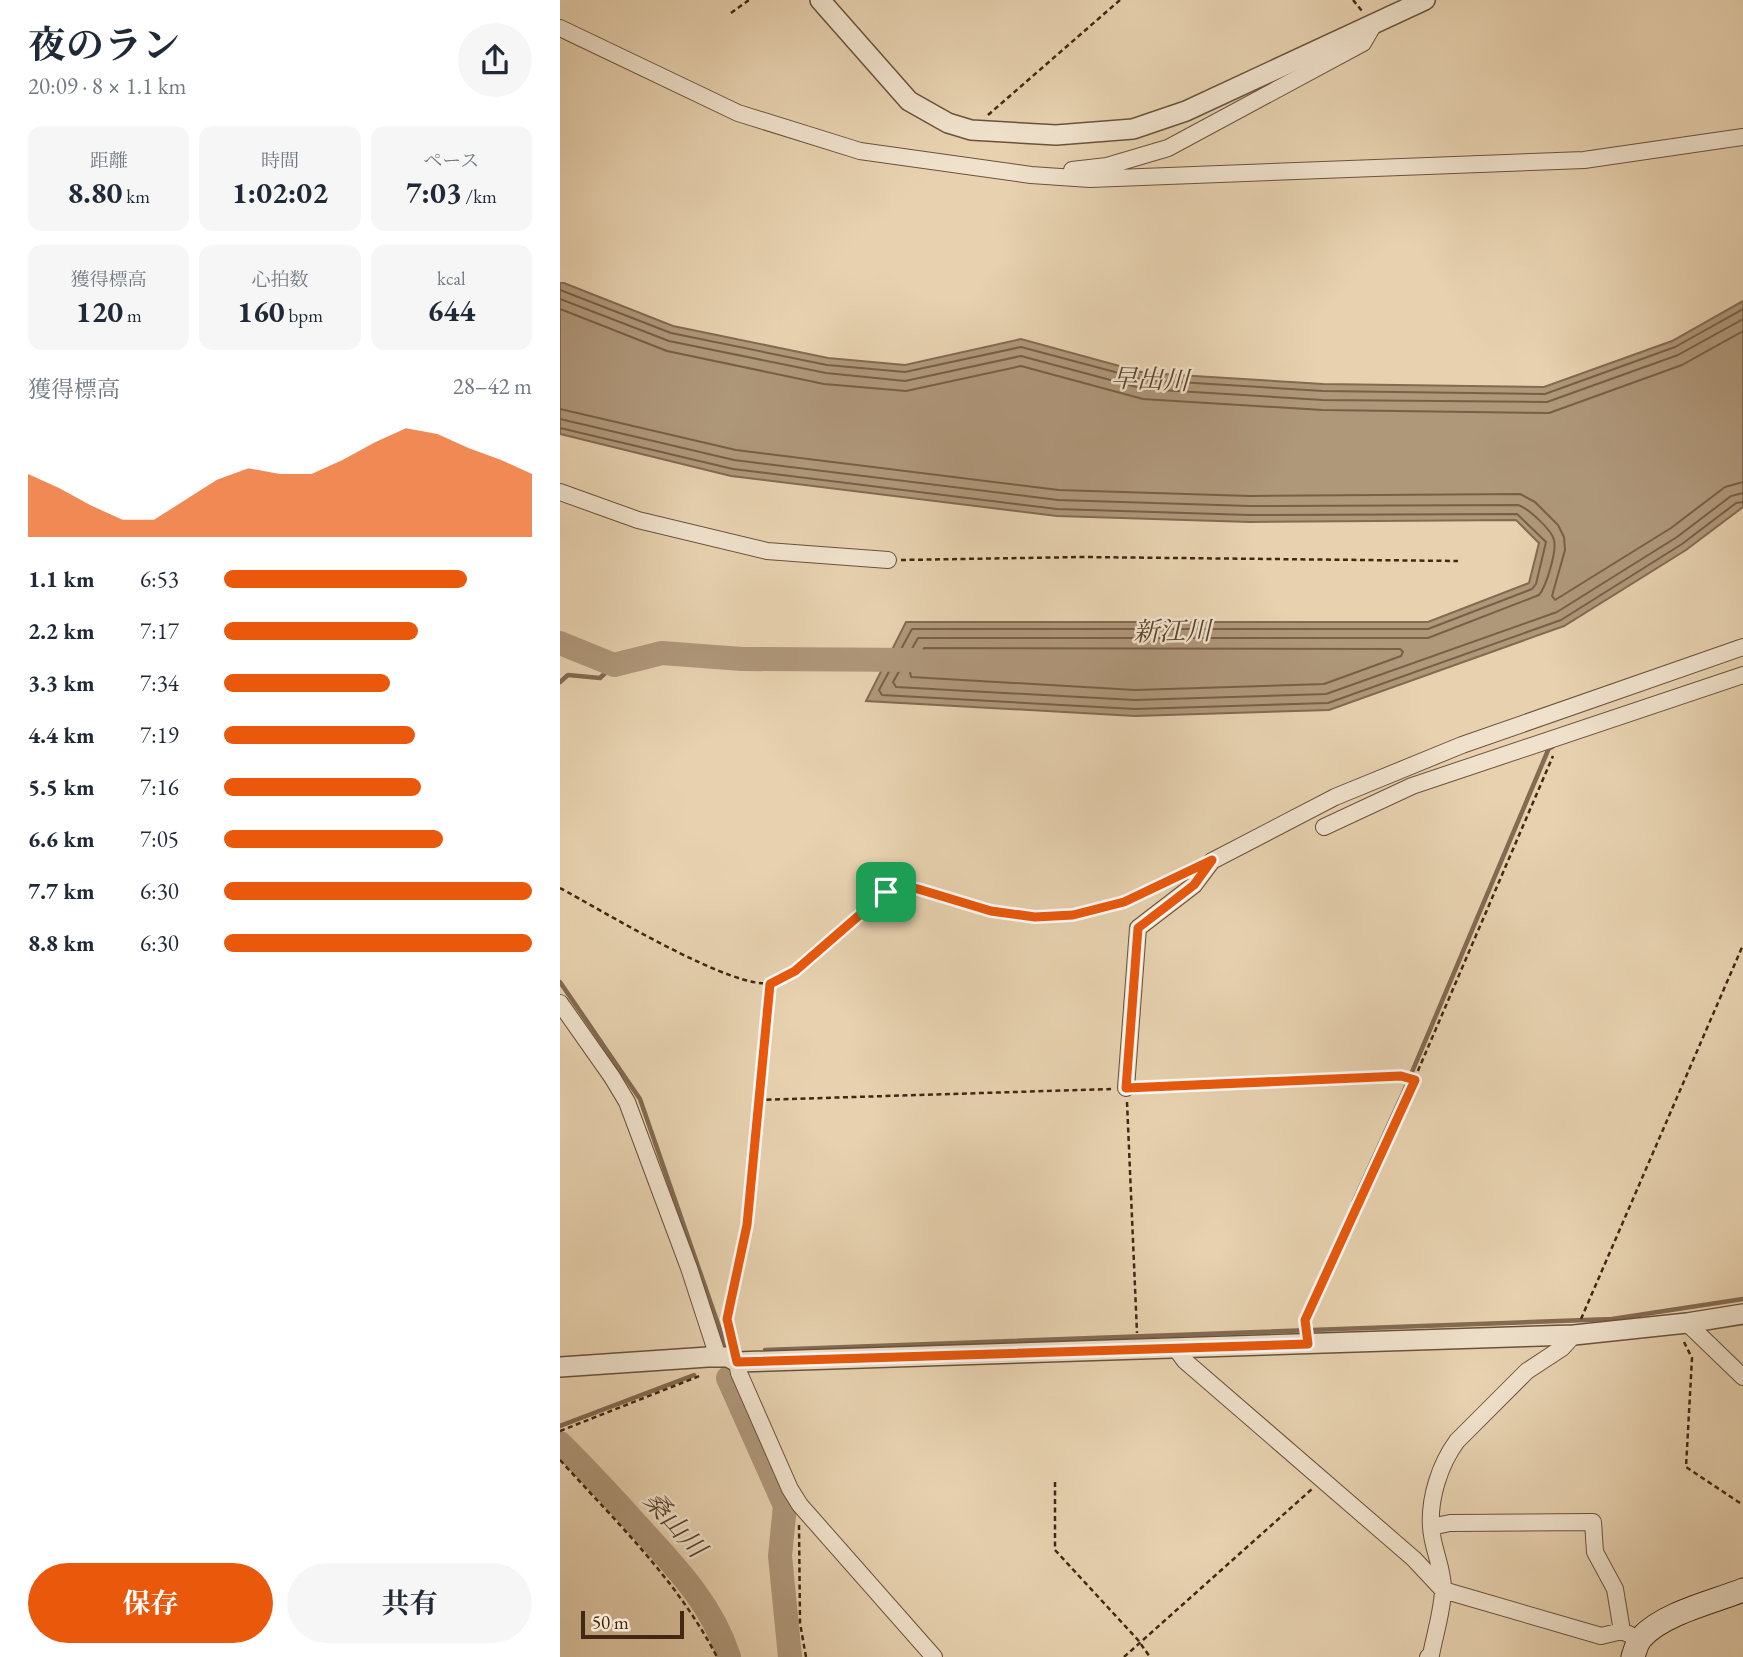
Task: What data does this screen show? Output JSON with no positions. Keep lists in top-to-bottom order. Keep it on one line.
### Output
{"water":["早出川","新江川","桑山川"],"scale_bar":"50 m","page":{"heading":["夜のラン","20:09 · 8 × 1.1 km"],"stats":[["距離","8.80 km"],["時間","1:02:02"],["ペース","7:03 /km"],["獲得標高","120 m"],["心拍数","160 bpm"],["kcal","644"]],"chart":["獲得標高","28–42 m"],"list":[{"name":"1.1 km","note":"6:53"},{"name":"2.2 km","note":"7:17"},{"name":"3.3 km","note":"7:34"},{"name":"4.4 km","note":"7:19"},{"name":"5.5 km","note":"7:16"},{"name":"6.6 km","note":"7:05"},{"name":"7.7 km","note":"6:30"},{"name":"8.8 km","note":"6:30"}],"buttons":["保存","共有"],"scale":"50 m"}}
